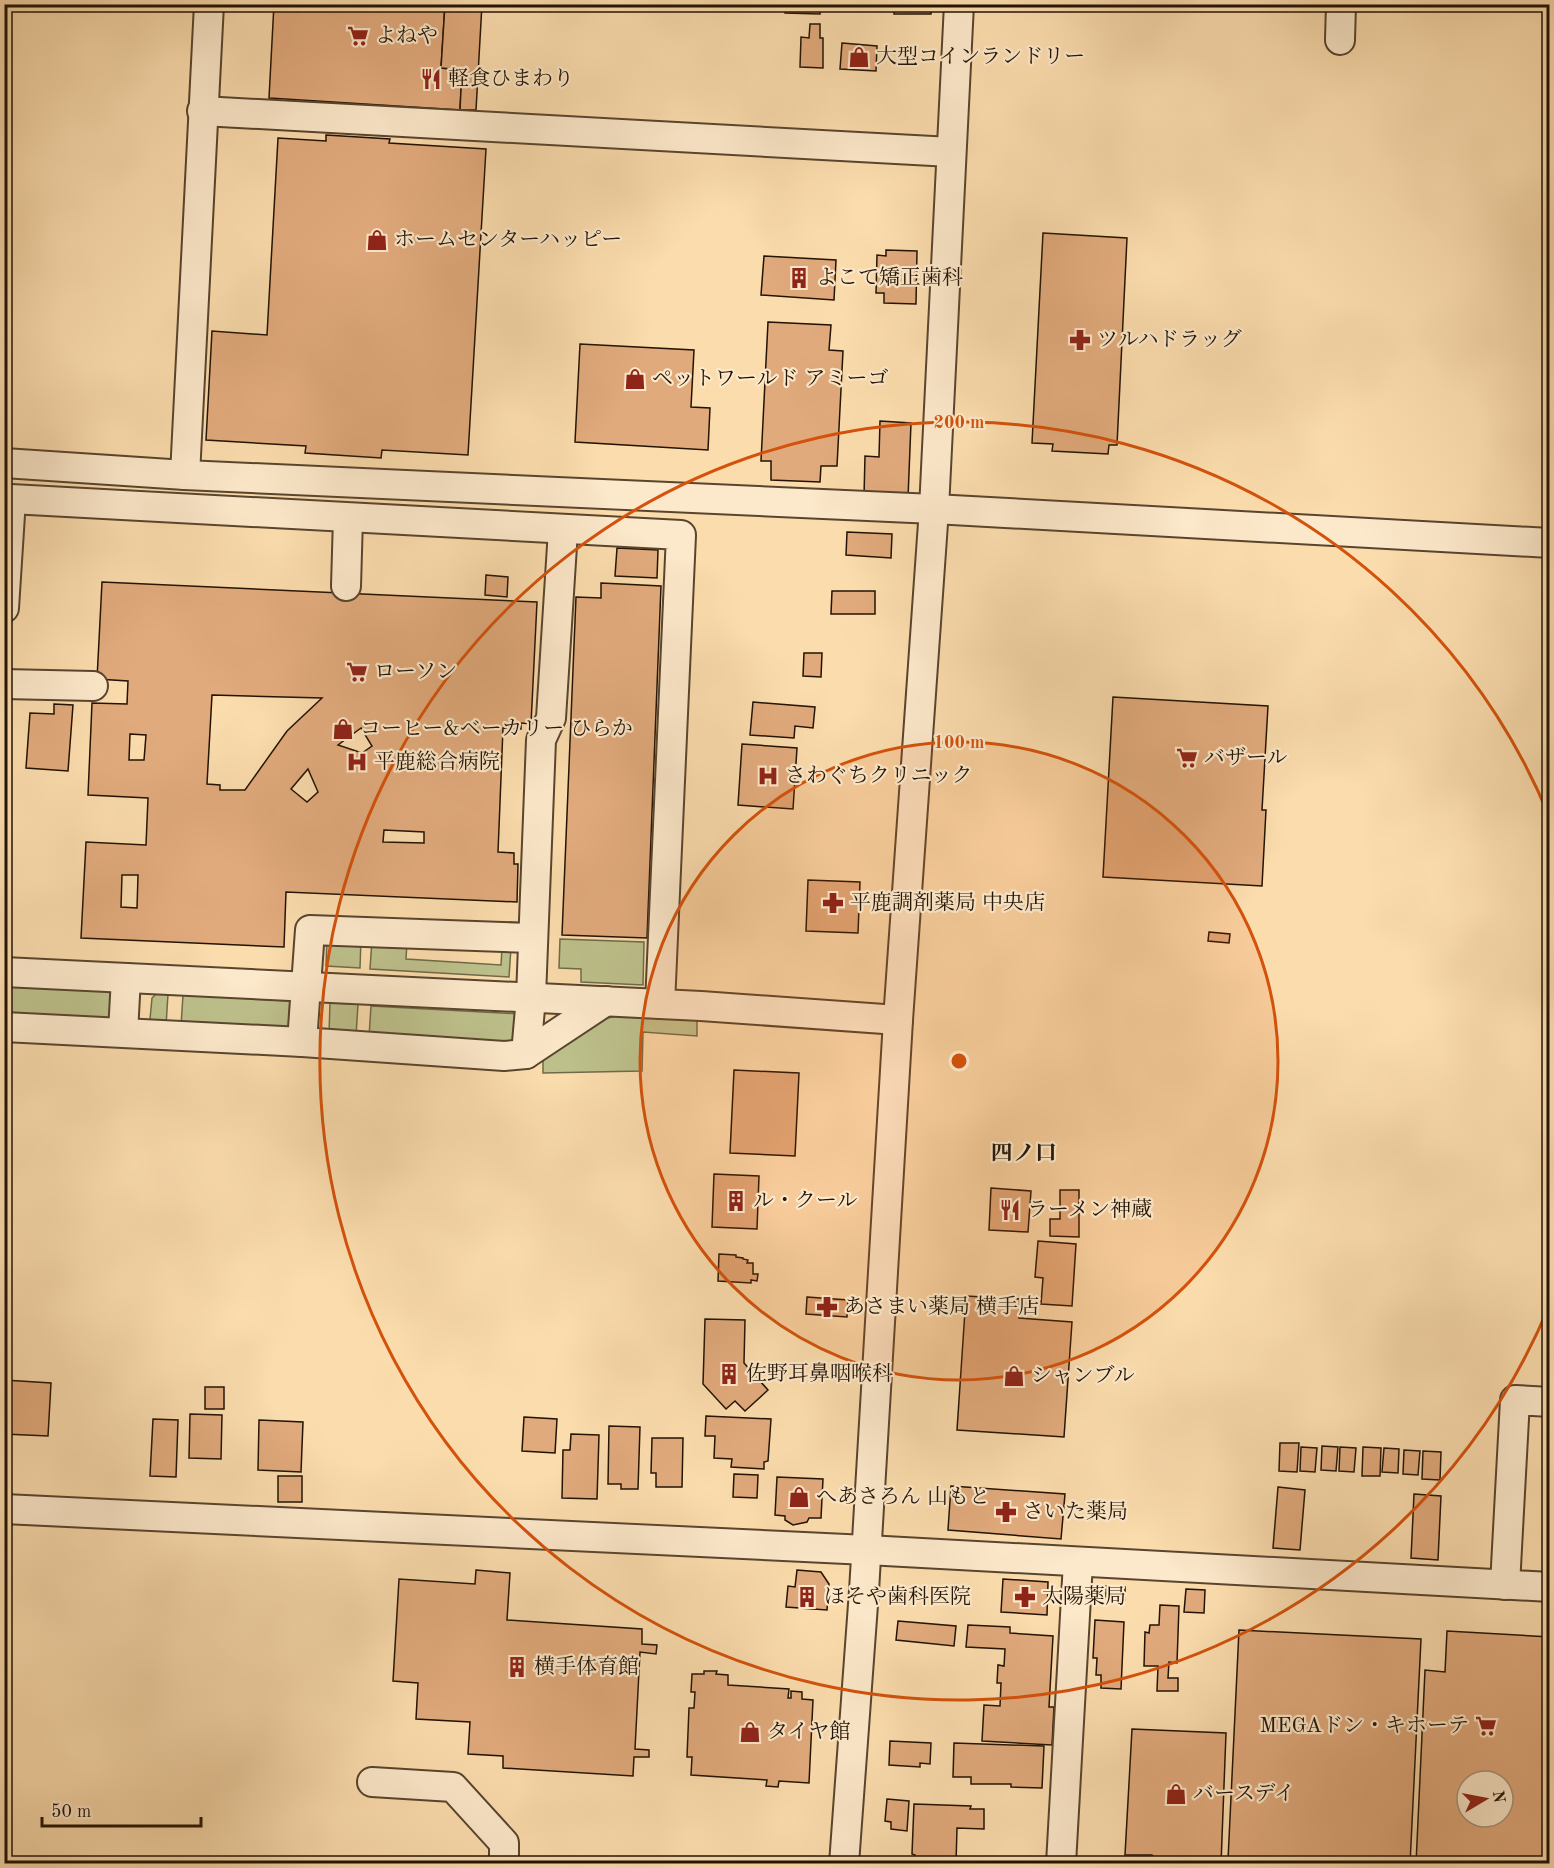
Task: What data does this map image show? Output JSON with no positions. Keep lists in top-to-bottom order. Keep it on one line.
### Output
{"districts":["四ノ口"],"places":{"supermarket":["よねや","ローソン","バザール","MEGAドン・キホーテ"],"shop":["大型コインランドリー","ホームセンターハッピー","ペットワールド アミーゴ","コーヒー&ベーカリー ひらか","シャンブル","へあさろん 山もと","タイヤ館","バースデイ"],"restaurant":["軽食ひまわり","ラーメン神蔵"],"building":["よこて矯正歯科","ル・クール","佐野耳鼻咽喉科","ほそや歯科医院","横手体育館"],"pharmacy":["ツルハドラッグ","平鹿調剤薬局 中央店","あさまい薬局 横手店","さいた薬局","太陽薬局"],"hospital":["平鹿総合病院","さわぐちクリニック"]},"scale_bar":"50 m","north":"right","rings":["200 m","100 m"]}
